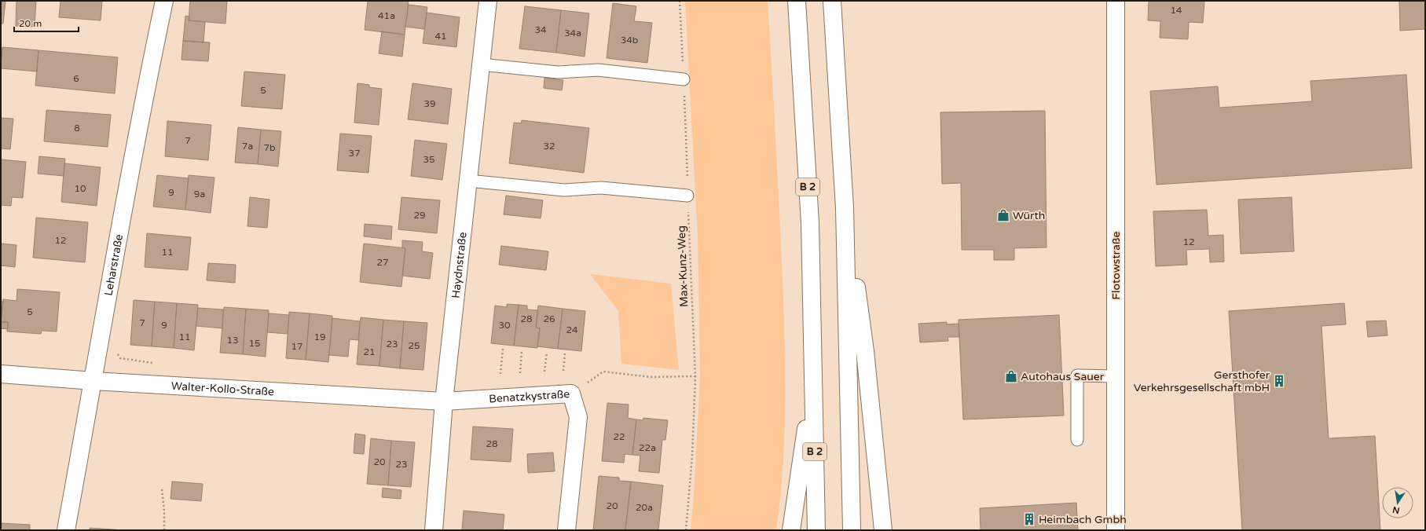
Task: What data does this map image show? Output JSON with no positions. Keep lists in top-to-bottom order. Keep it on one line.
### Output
{"streets":{"main road":["B 2","Leharstraße","Haydnstraße","Flotowstraße","Walter-Kollo-Straße","Benatzkystraße"],"path":["Max-Kunz-Weg"]},"crossings":[["Leharstraße","Walter-Kollo-Straße"],["Haydnstraße","Walter-Kollo-Straße"],["Haydnstraße","Benatzkystraße"],["Walter-Kollo-Straße","Benatzkystraße"]],"places":{"shop":["Würth","Autohaus Sauer"],"building":["Gersthofer Verkehrsgesellschaft mbH","Heimbach Gmbh"]},"house_numbers":["14","41a","34","34a","41","34b","6","5","39","8","7","7a","32","7b","37","35","10","9","9a","29","12","12","11","27","5","28","26","7","9","30","24","11","19","13","15","23","25","17","21","22","28","22a","20","23","20","20a"],"scale_bar":"20 m","north":"bottom"}
